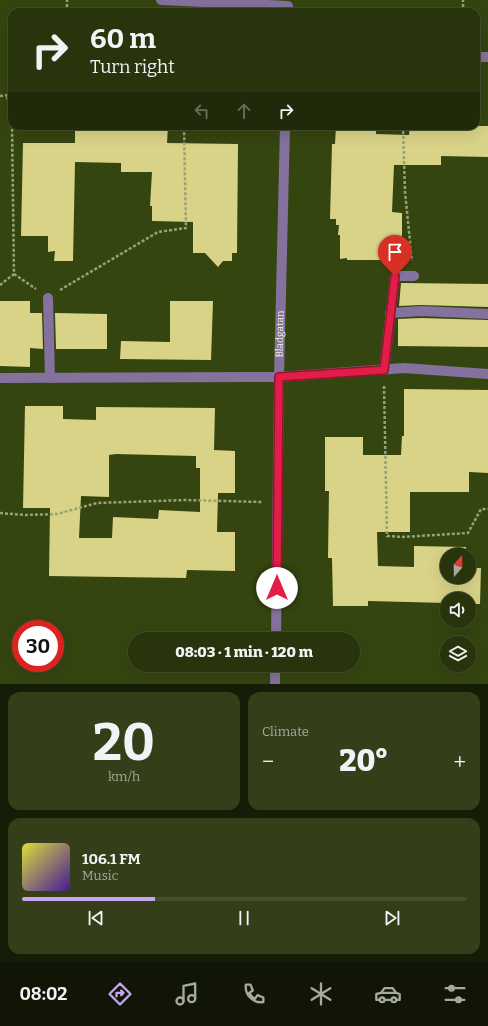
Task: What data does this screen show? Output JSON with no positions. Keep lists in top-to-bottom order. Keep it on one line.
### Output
{"streets":{"street":["Bladgatan"]},"north":"top","page":{"turn":["60 m","Turn right"],"limit":"30","trip":"08:03 · 1 min · 120 m","tile":[["20","km/h"],"Climate"],"heat":["−","20°","+"],"song":["106.1 FM","Music"],"tabs":"08:02"}}
